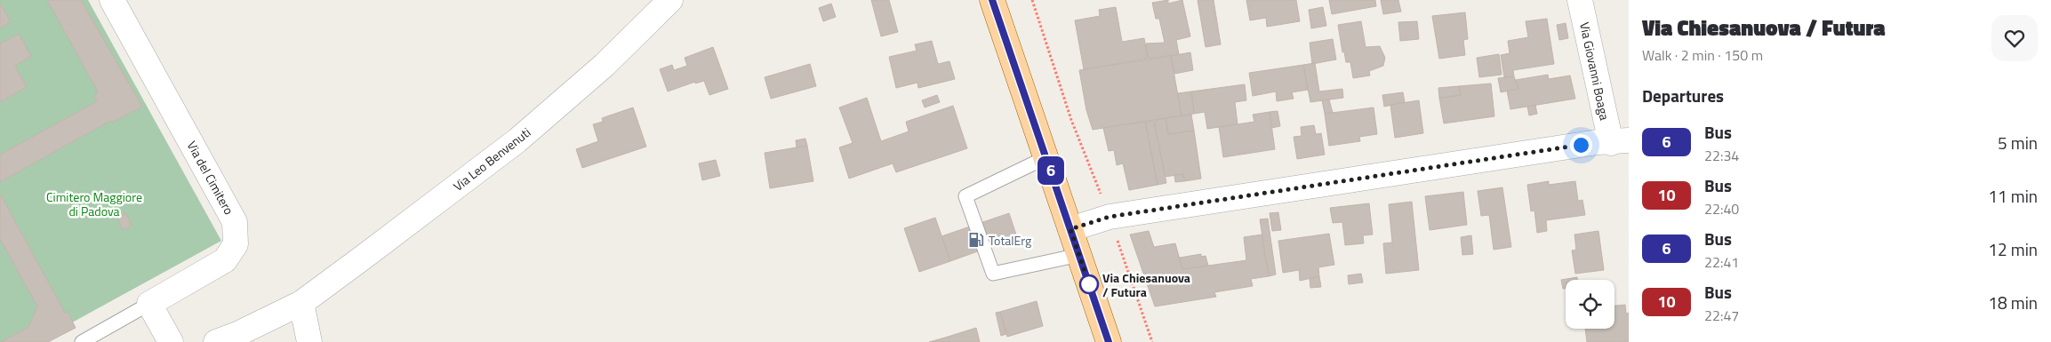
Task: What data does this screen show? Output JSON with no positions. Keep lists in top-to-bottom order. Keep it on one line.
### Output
{"streets":{"street":["Via Giovanni Boaga","Via Leo Benvenuti","Via del Cimitero"]},"parks":["Cimitero Maggiore di Padova"],"places":{"fuel station":["TotalErg"],"other":["Via Chiesanuova / Futura"]},"lines":["bus line 6"],"page":{"on_map":"6","heading":[["Via Chiesanuova / Futura","Walk · 2 min · 150 m"],"Departures"],"list":[{"mark":"6","name":"Bus","note":"22:34","value":"5 min"},{"mark":"10","name":"Bus","note":"22:40","value":"11 min"},{"mark":"6","name":"Bus","note":"22:41","value":"12 min"},{"mark":"10","name":"Bus","note":"22:47","value":"18 min"}]}}
